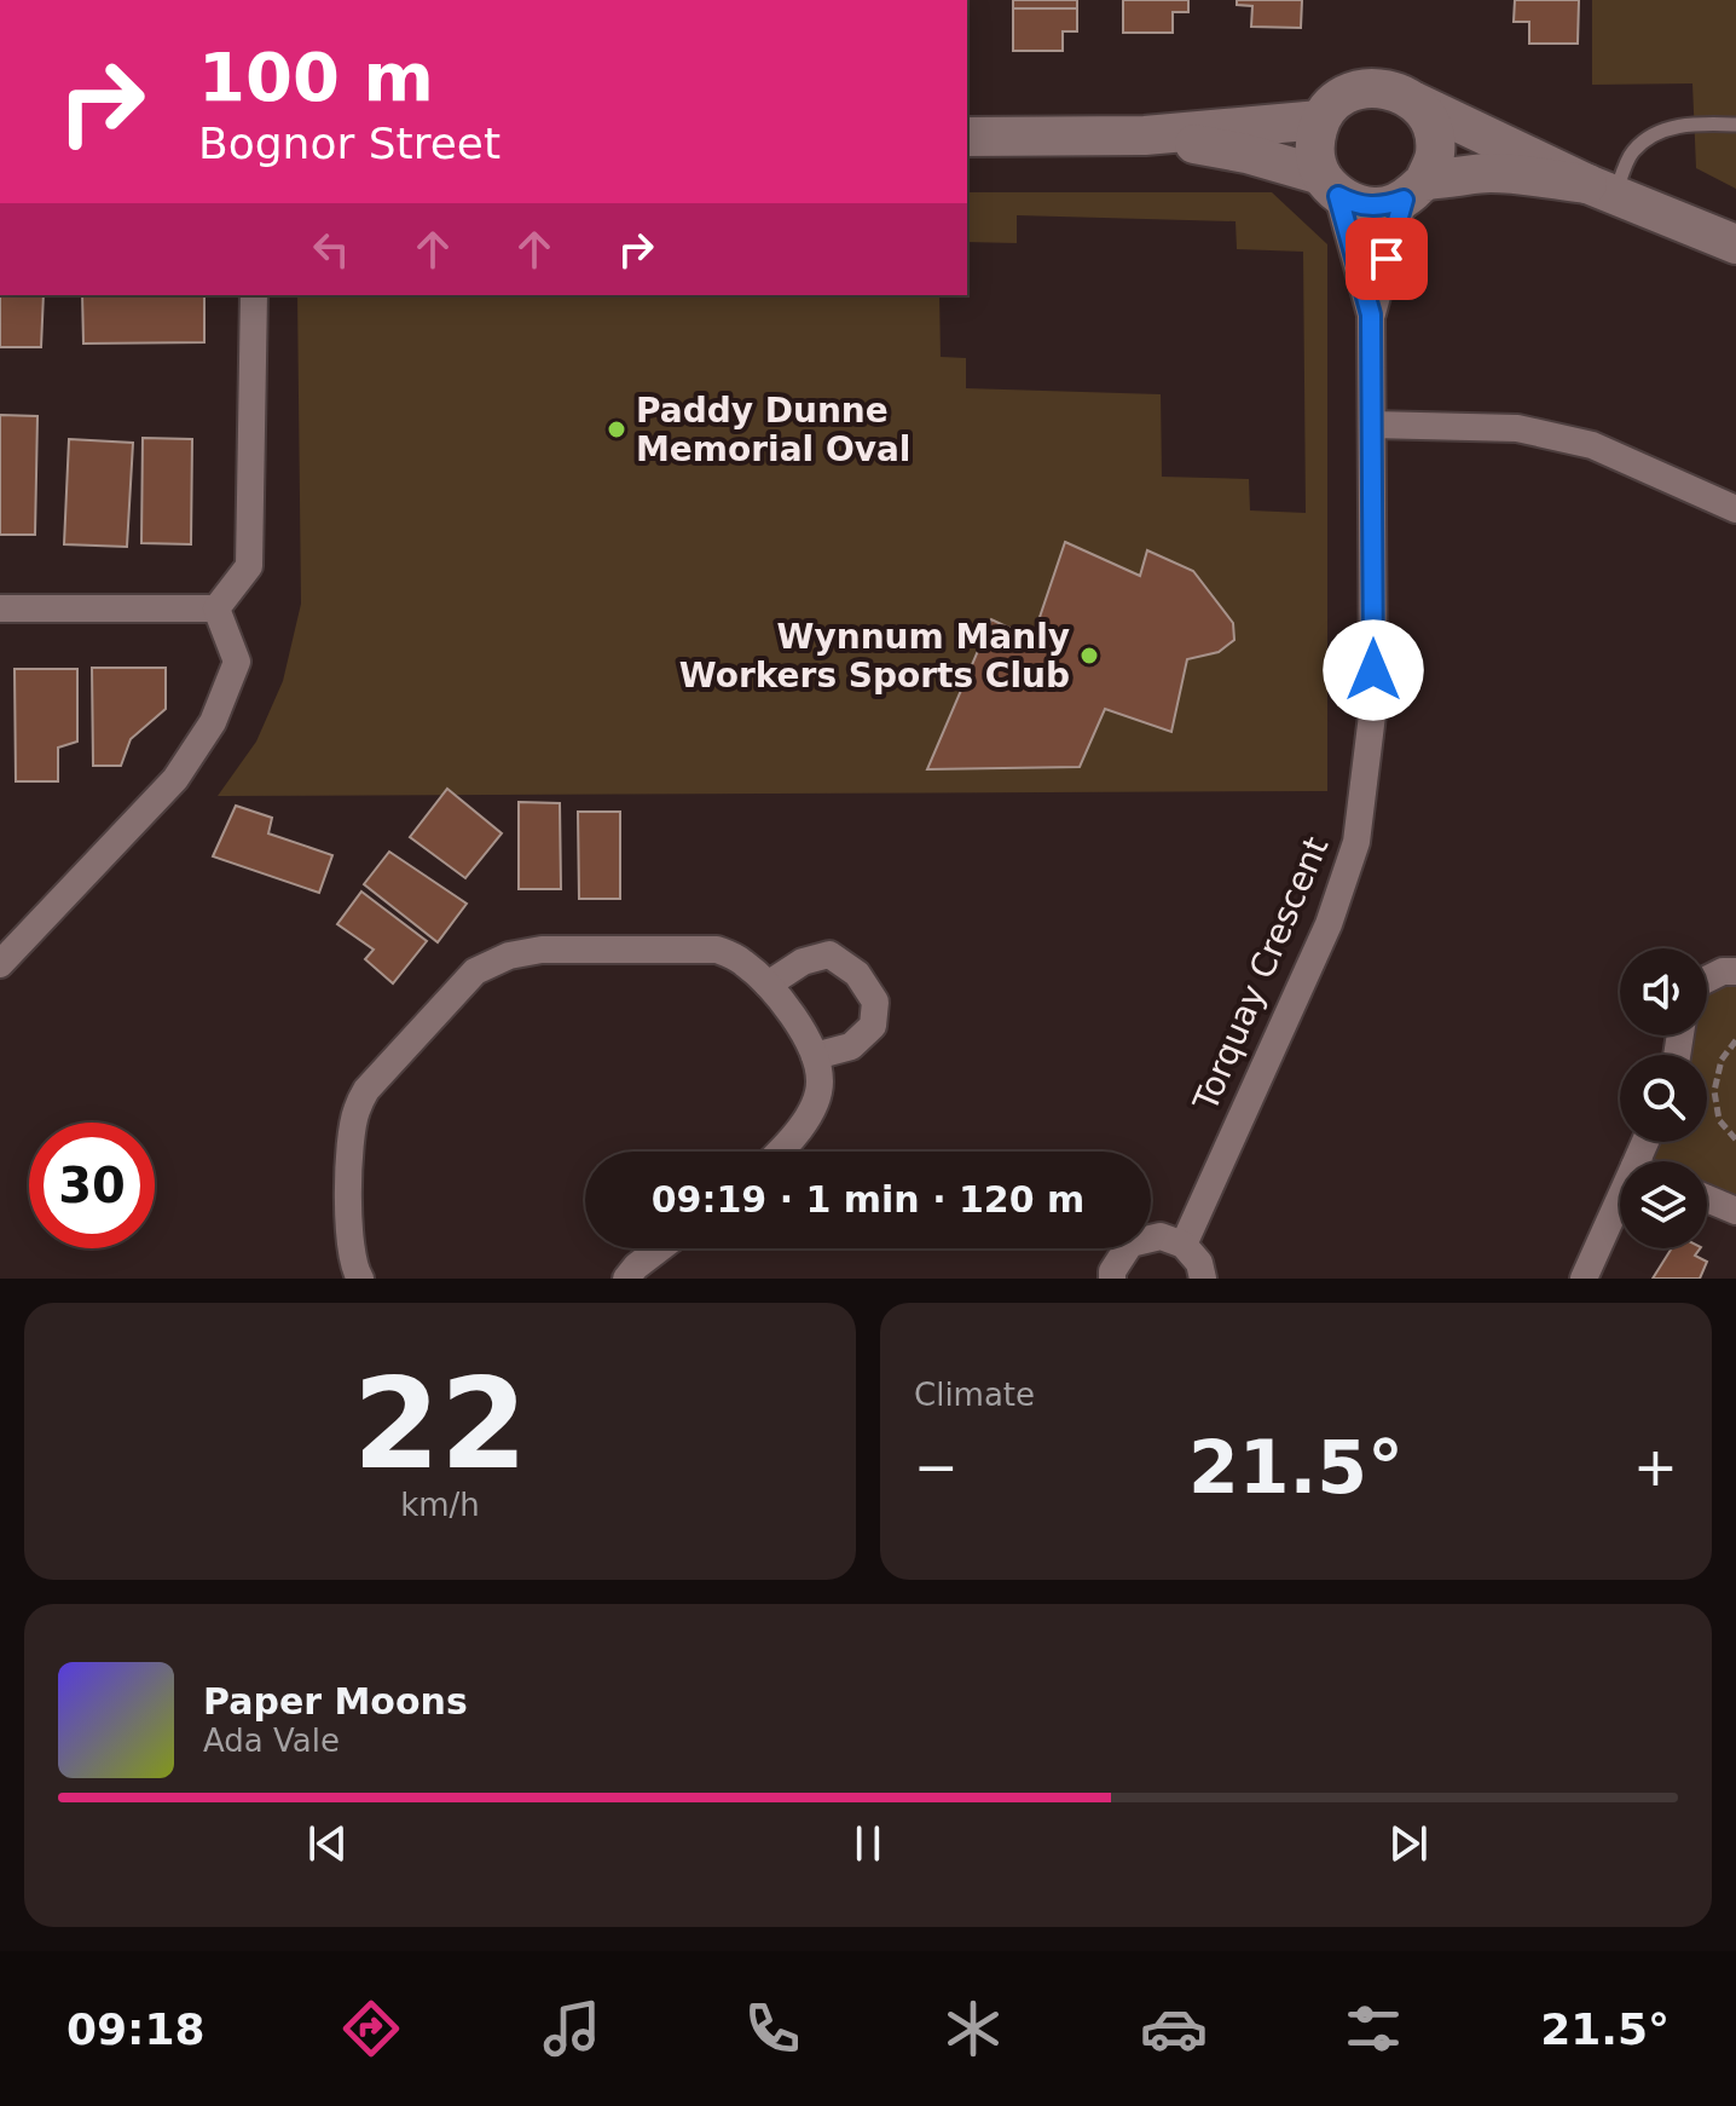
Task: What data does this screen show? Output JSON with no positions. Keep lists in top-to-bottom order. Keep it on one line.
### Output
{"streets":{"street":["Torquay Crescent"]},"places":["Paddy Dunne Memorial Oval","Wynnum Manly Workers Sports Club"],"page":{"turn":["100 m","Bognor Street"],"limit":"30","trip":"09:19 · 1 min · 120 m","tile":[["22","km/h"],"Climate"],"heat":["−","21.5°","+"],"song":["Paper Moons","Ada Vale"],"tabs":["09:18","21.5°"]}}
